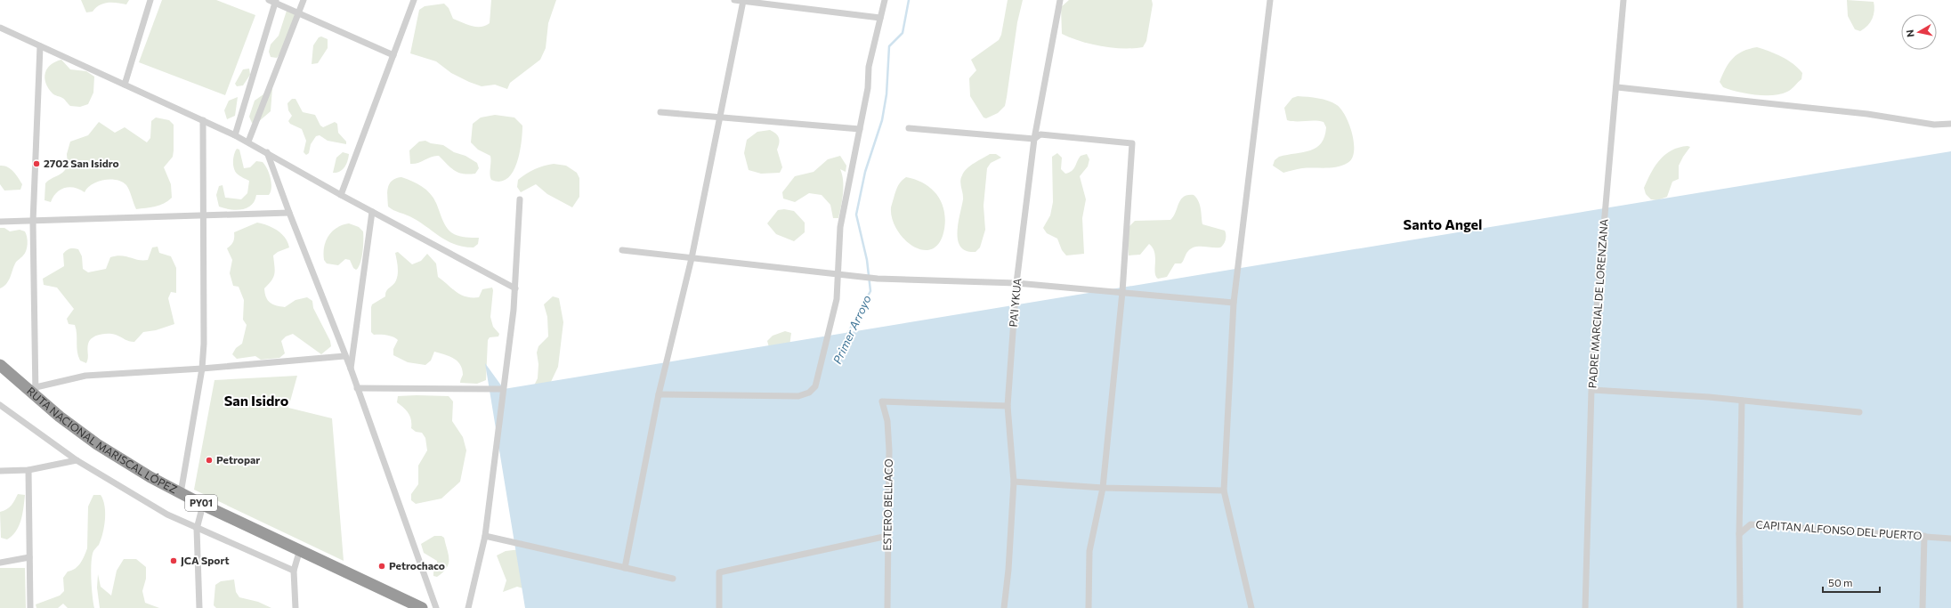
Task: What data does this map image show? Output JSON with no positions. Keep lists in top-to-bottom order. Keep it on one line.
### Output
{"streets":{"highway":["RUTA NACIONAL MARISCAL LÓPEZ","PY01"],"street":["PA'I YKUA","PADRE MARCIAL DE LORENZANA","ESTERO BELLACO","CAPITAN ALFONSO DEL PUERTO"]},"crossings":[["PA'I YKUA","ESTERO BELLACO"]],"districts":["Santo Angel","San Isidro"],"water":["Primer Arroyo"],"places":["2702 San Isidro","Petropar","JCA Sport","Petrochaco"],"scale_bar":"50 m","north":"left"}
